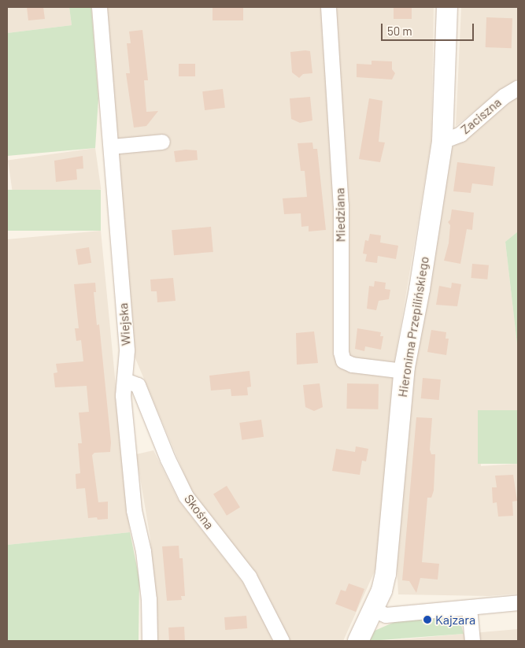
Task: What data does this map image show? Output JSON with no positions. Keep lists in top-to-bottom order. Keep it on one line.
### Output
{"streets":{"street":["Zaciszna","Miedziana","Wiejska","Hieronima Przepilińskiego","Skośna"]},"crossings":[["Zaciszna","Hieronima Przepilińskiego"],["Miedziana","Hieronima Przepilińskiego"],["Wiejska","Skośna"]],"places":["Kajzara"],"scale_bar":"50 m"}
